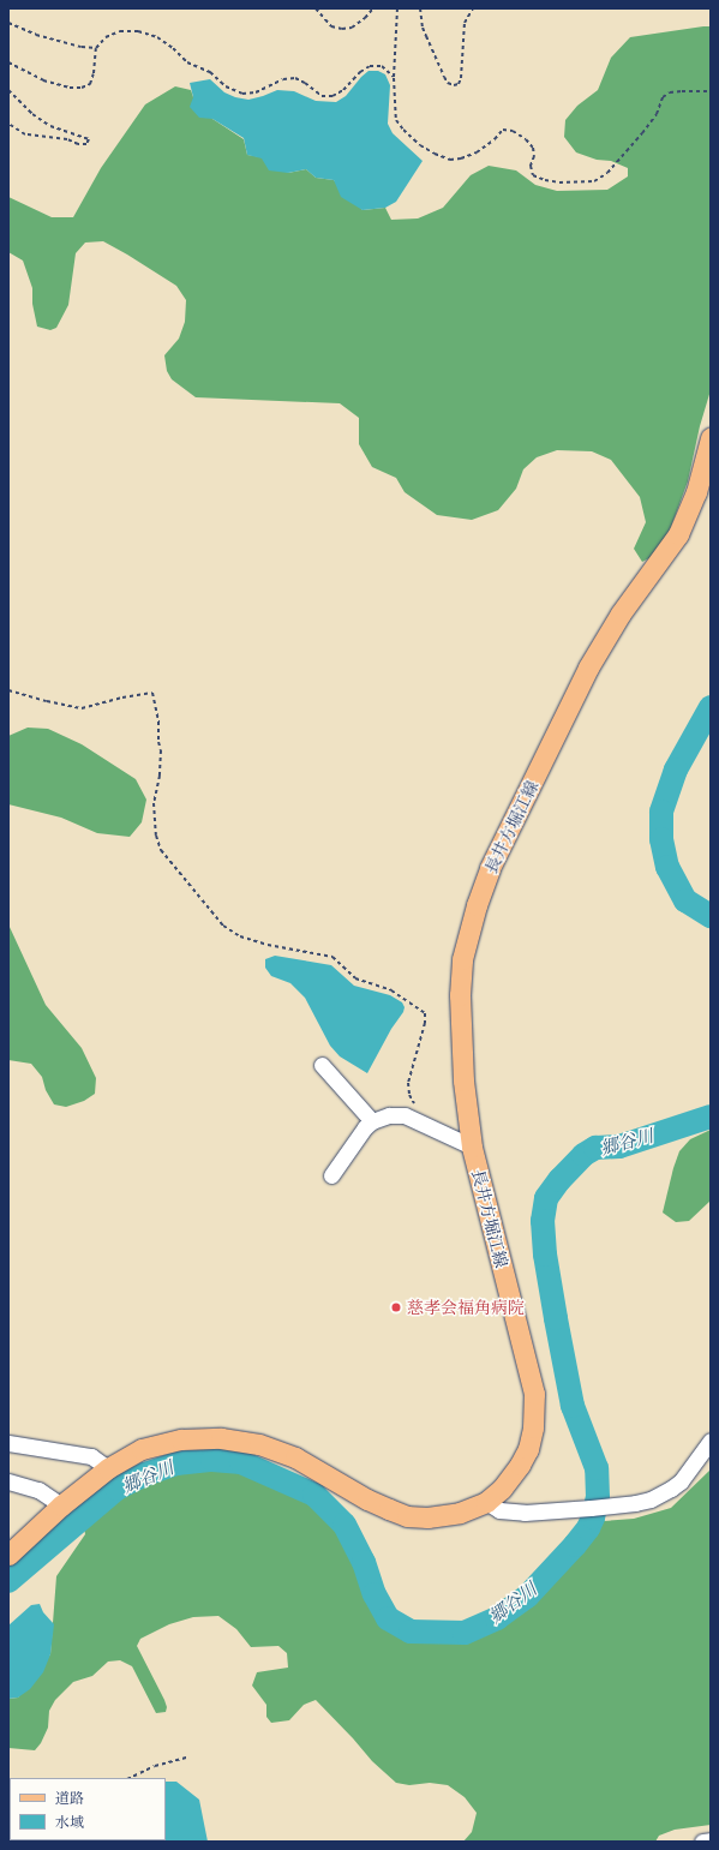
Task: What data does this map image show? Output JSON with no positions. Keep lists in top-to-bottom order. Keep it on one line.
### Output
{"streets":{"main road":["長井方堀江線"]},"water":["郷谷川"],"places":["慈孝会福角病院"],"legend":["道路","水域"]}
